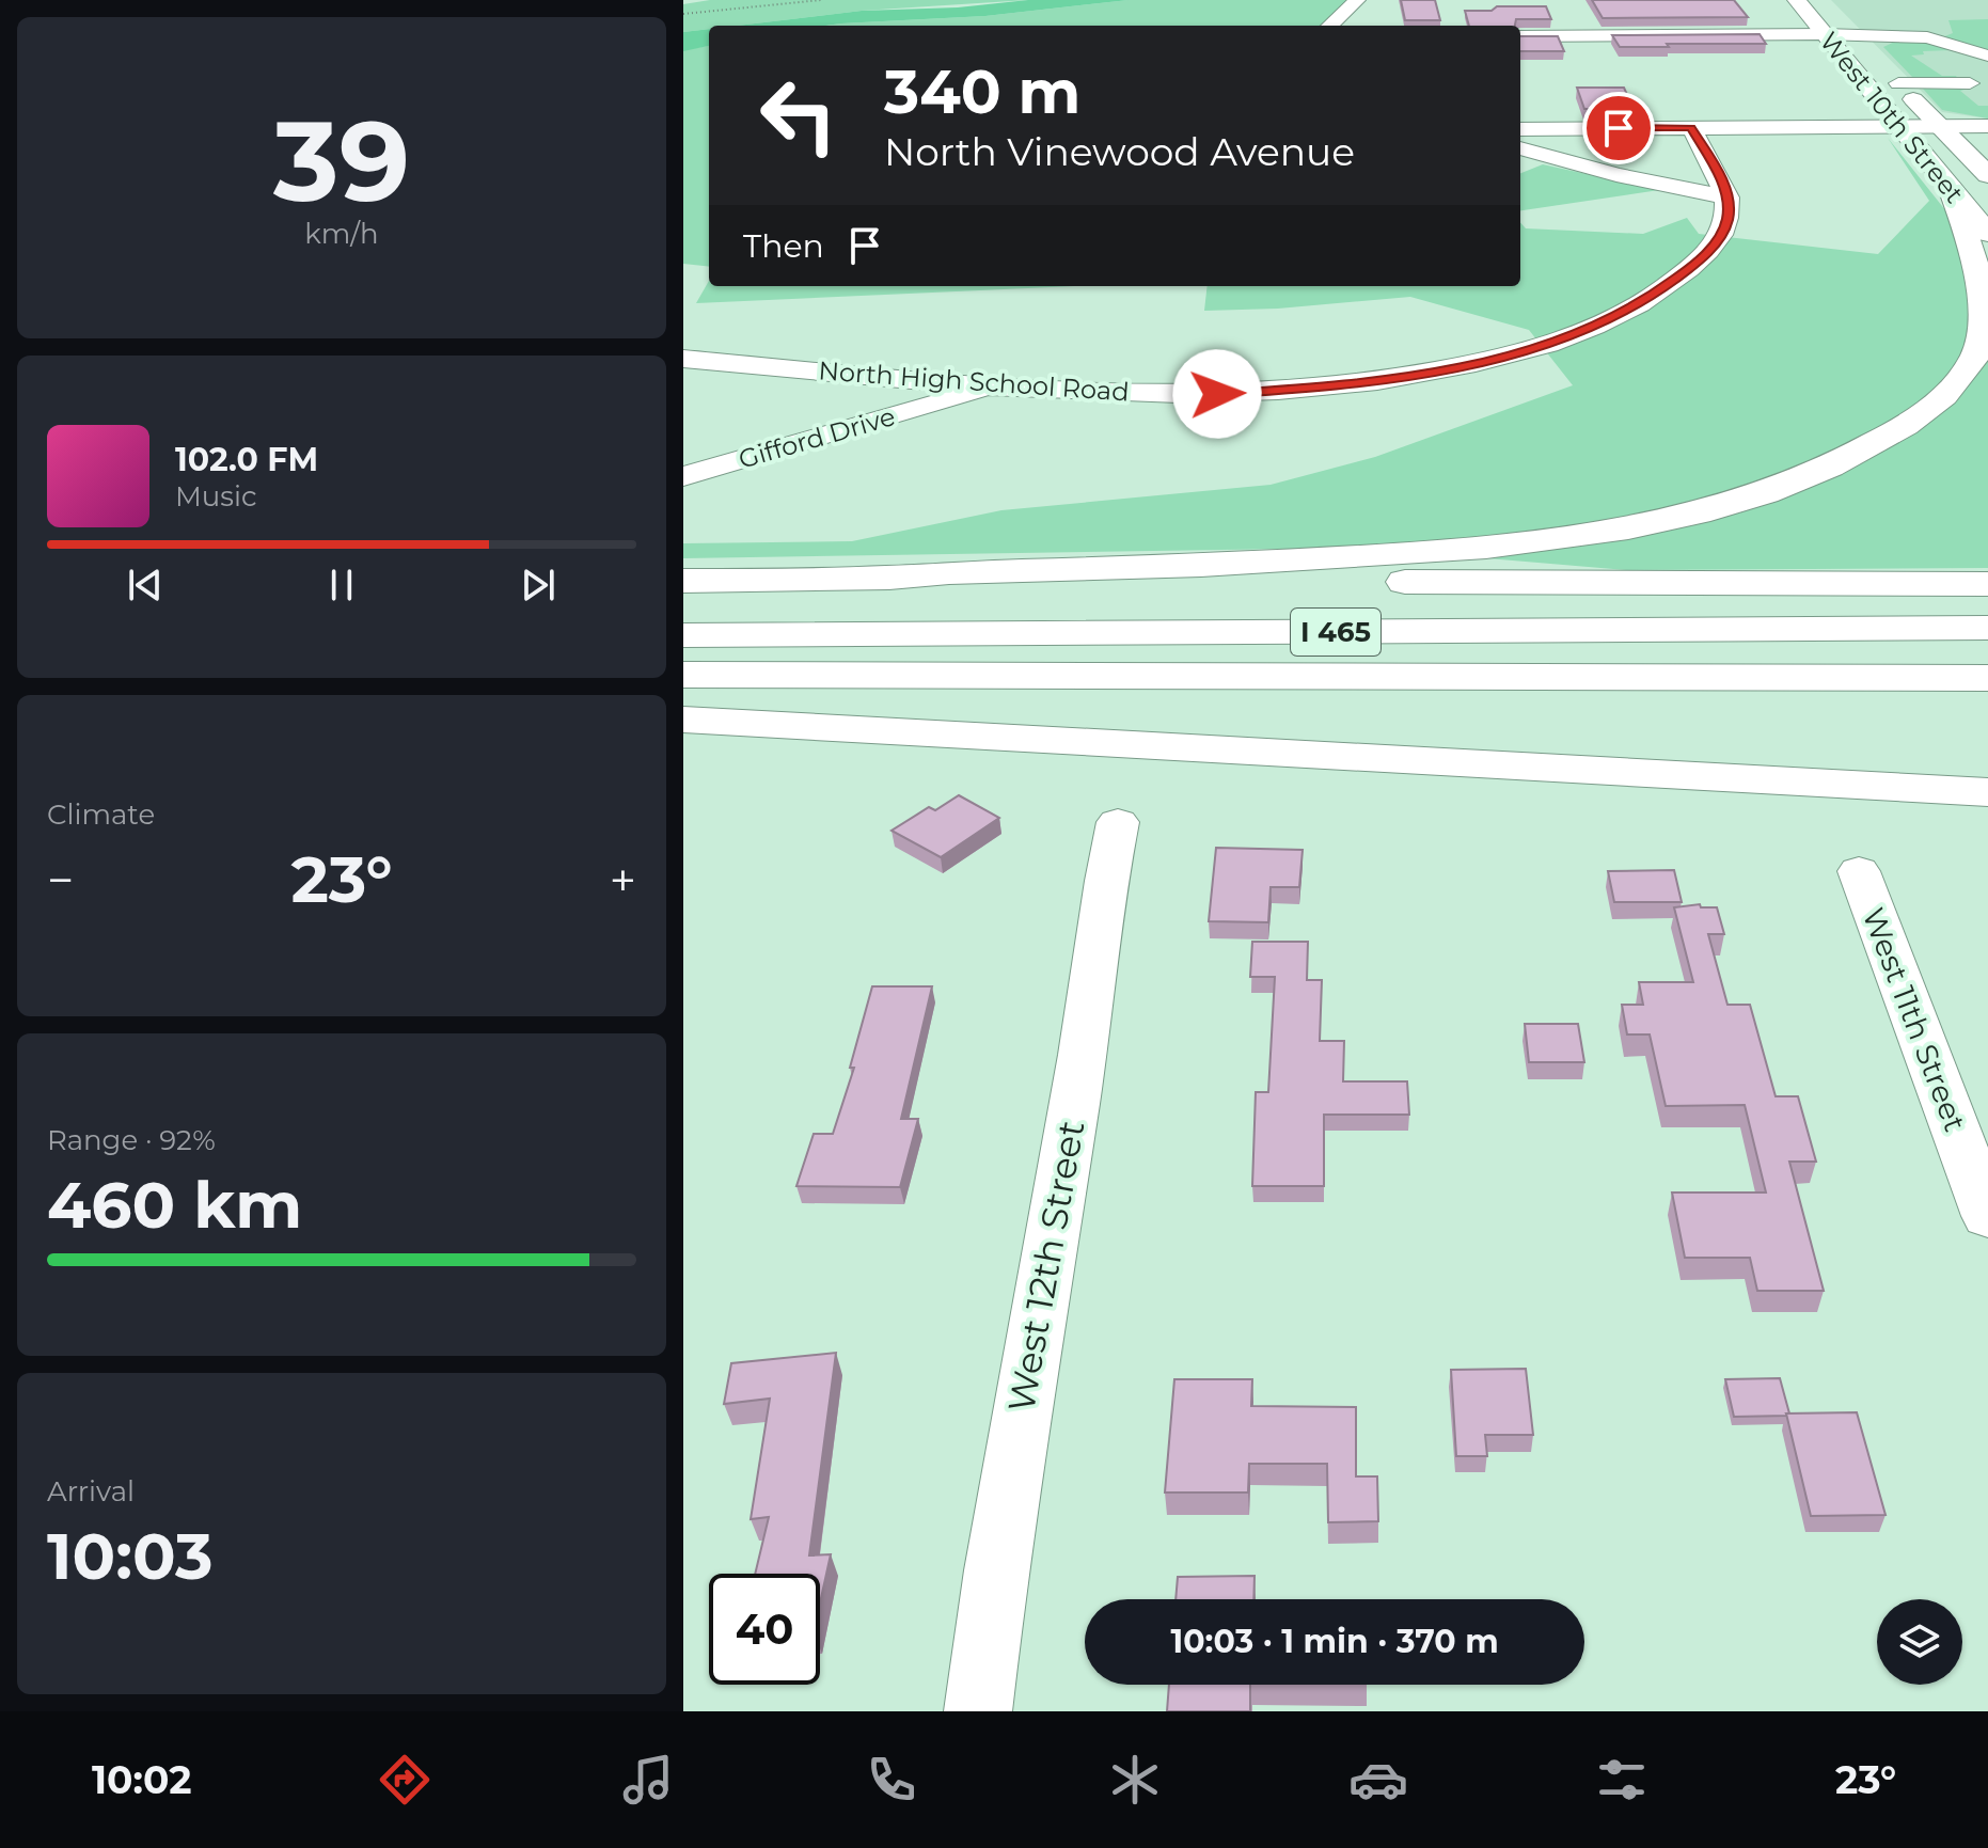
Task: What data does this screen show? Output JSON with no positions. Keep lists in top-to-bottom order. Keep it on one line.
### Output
{"streets":{"main road":["West 10th Street","I 465"],"street":["North High School Road","Gifford Drive","West 11th Street","West 12th Street"]},"crossings":[["North High School Road","Gifford Drive"]],"page":{"tile":[["39","km/h"],"Climate",["Range · 92%","460 km"],["Arrival","10:03"]],"turn":["340 m","North Vinewood Avenue"],"then":"Then","song":["102.0 FM","Music"],"heat":["−","23°","+"],"limit":"40","trip":"10:03 · 1 min · 370 m","tabs":["10:02","23°"]}}
